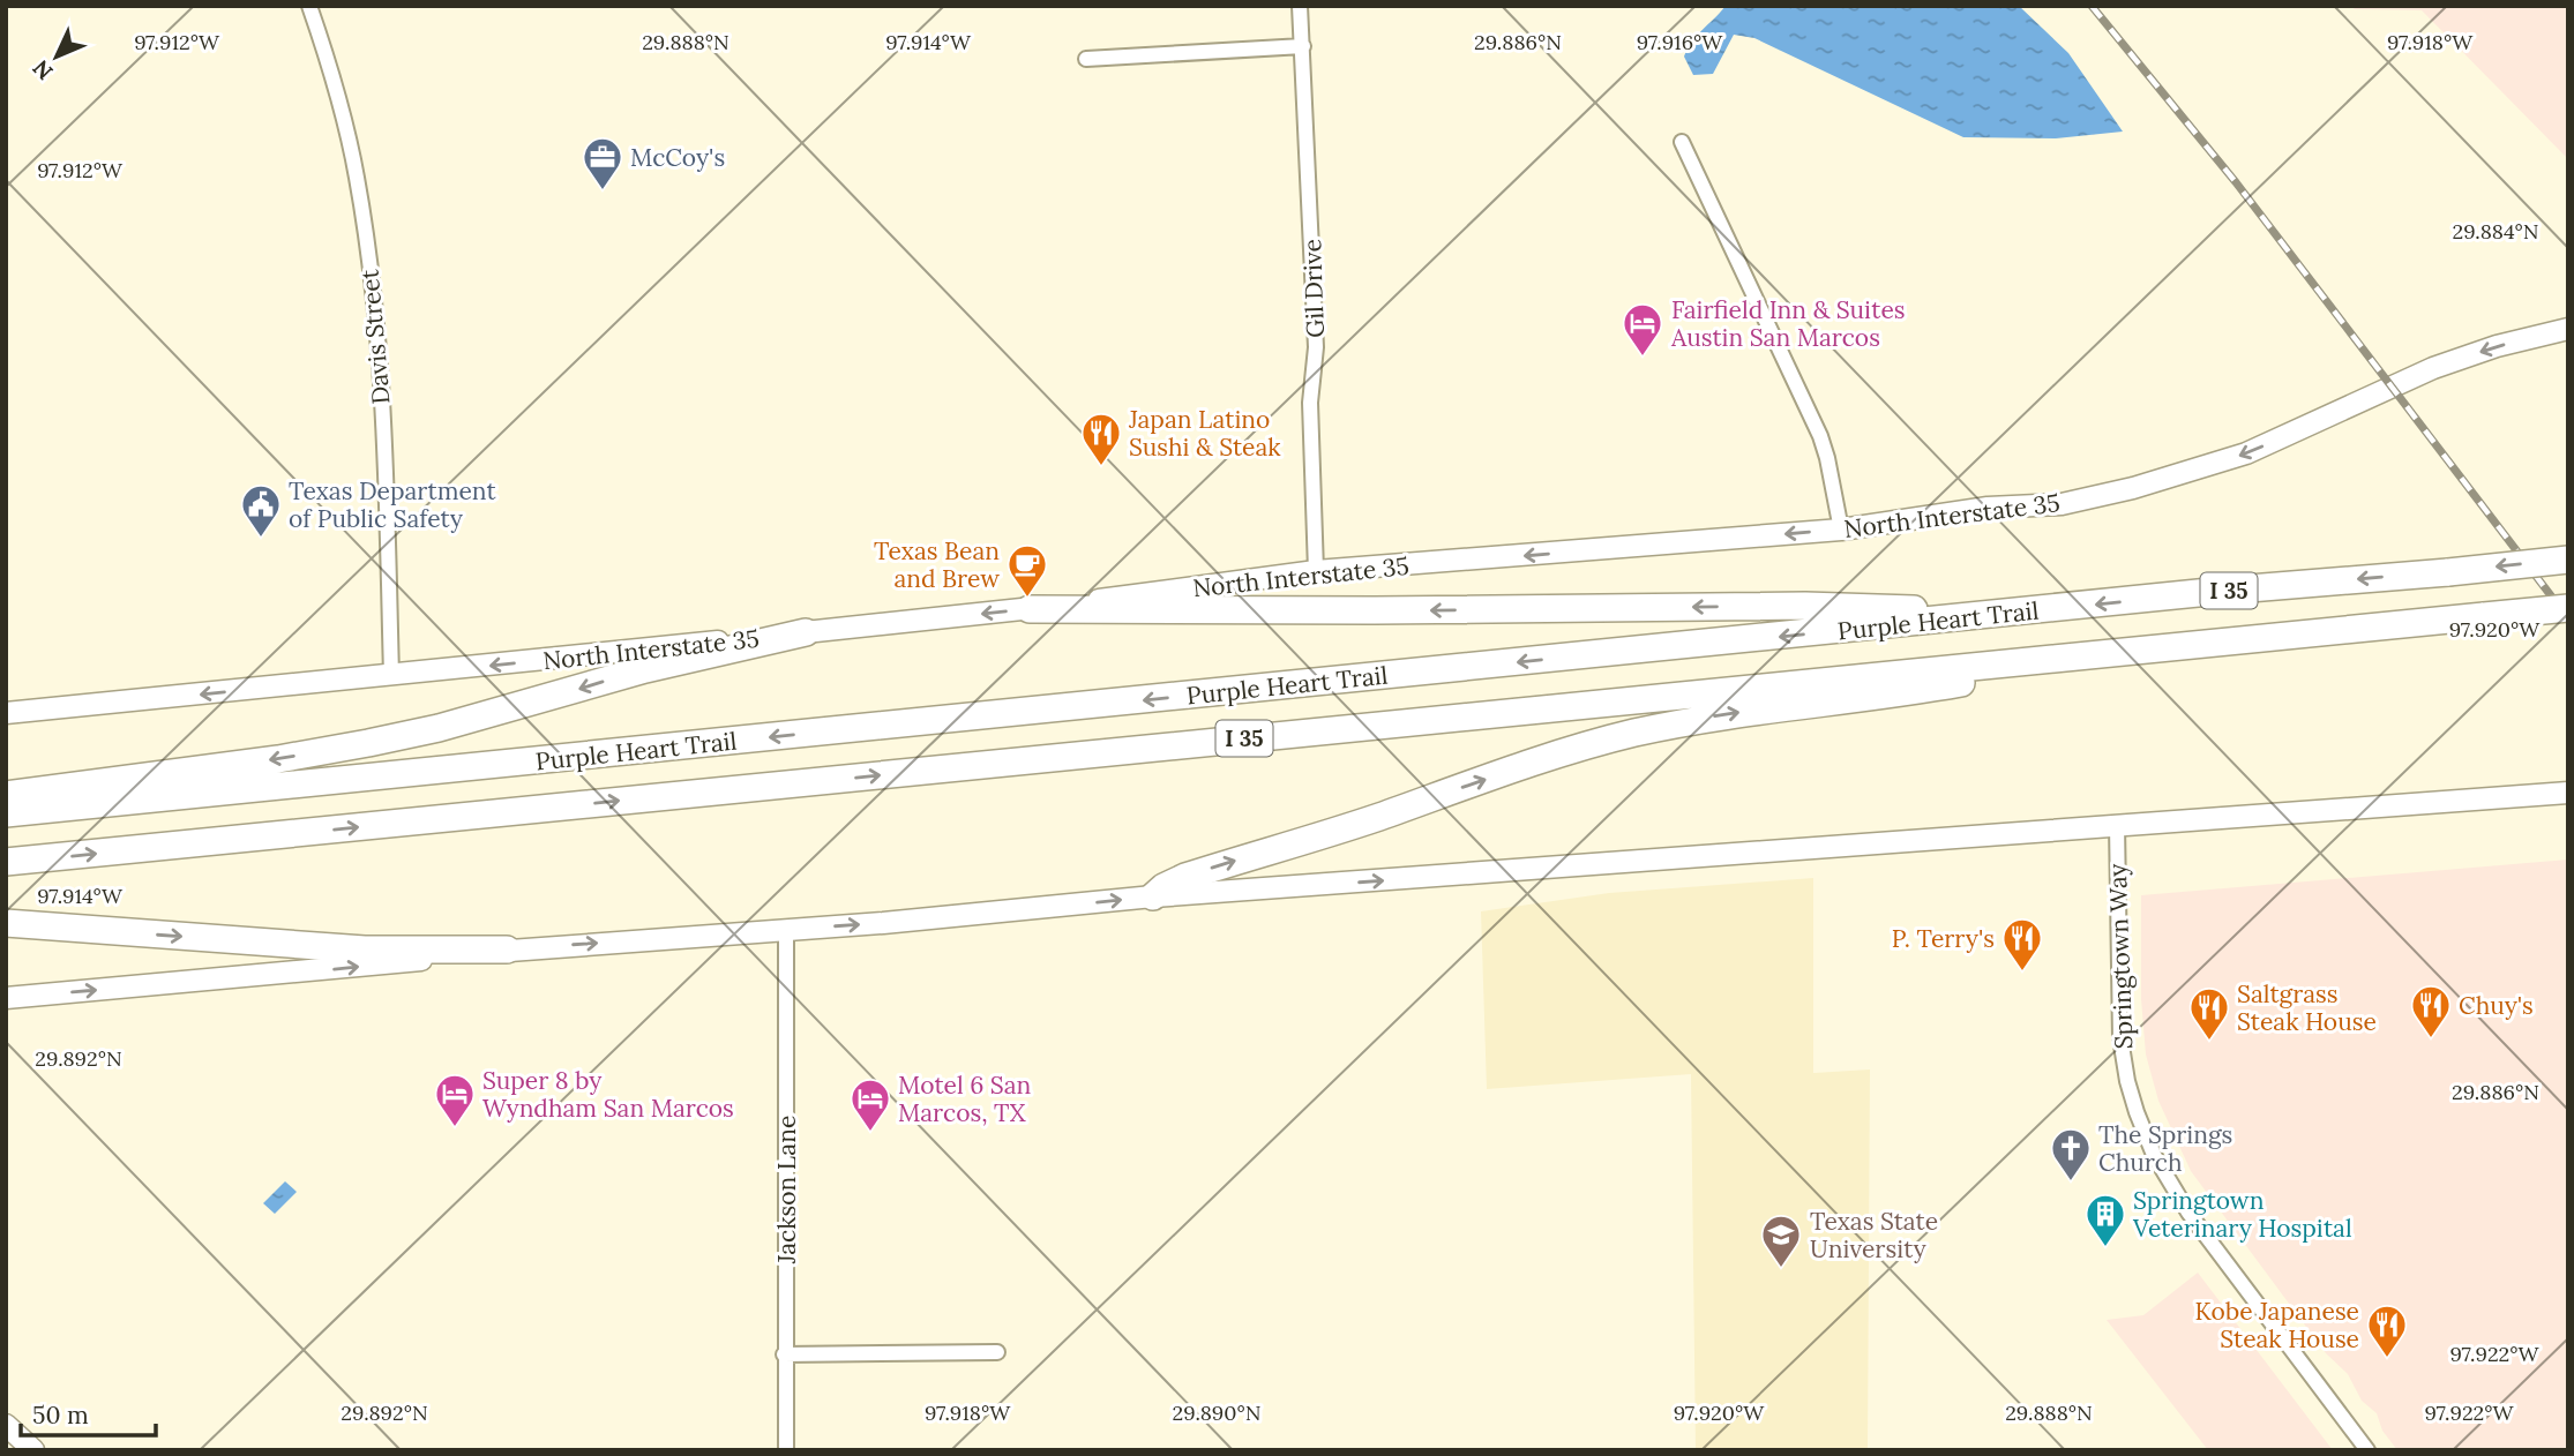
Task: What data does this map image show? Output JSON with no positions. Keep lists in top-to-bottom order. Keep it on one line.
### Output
{"streets":{"highway":["I 35","Purple Heart Trail"],"main road":["North Interstate 35"],"street":["Gil Drive","Davis Street","Springtown Way","Jackson Lane"]},"crossings":[["Gil Drive","North Interstate 35"],["Davis Street","North Interstate 35"]],"one_way":["North Interstate 35"],"places":{"office":["McCoy's"],"hotel":["Fairfield Inn & Suites Austin San Marcos","Super 8 by Wyndham San Marcos","Motel 6 San Marcos, TX"],"restaurant":["Japan Latino Sushi & Steak","P. Terry's","Chuy's","Saltgrass Steak House","Kobe Japanese Steak House"],"public building":["Texas Department of Public Safety"],"cafe":["Texas Bean and Brew"],"church":["The Springs Church"],"building":["Springtown Veterinary Hospital"],"school or university":["Texas State University"]},"scale_bar":"50 m","north":"bottom left","coordinates":["97.912°W","97.914°W","97.916°W","97.918°W","29.888°N","29.886°N","29.884°N","97.920°W","29.892°N","97.922°W","29.890°N"]}
